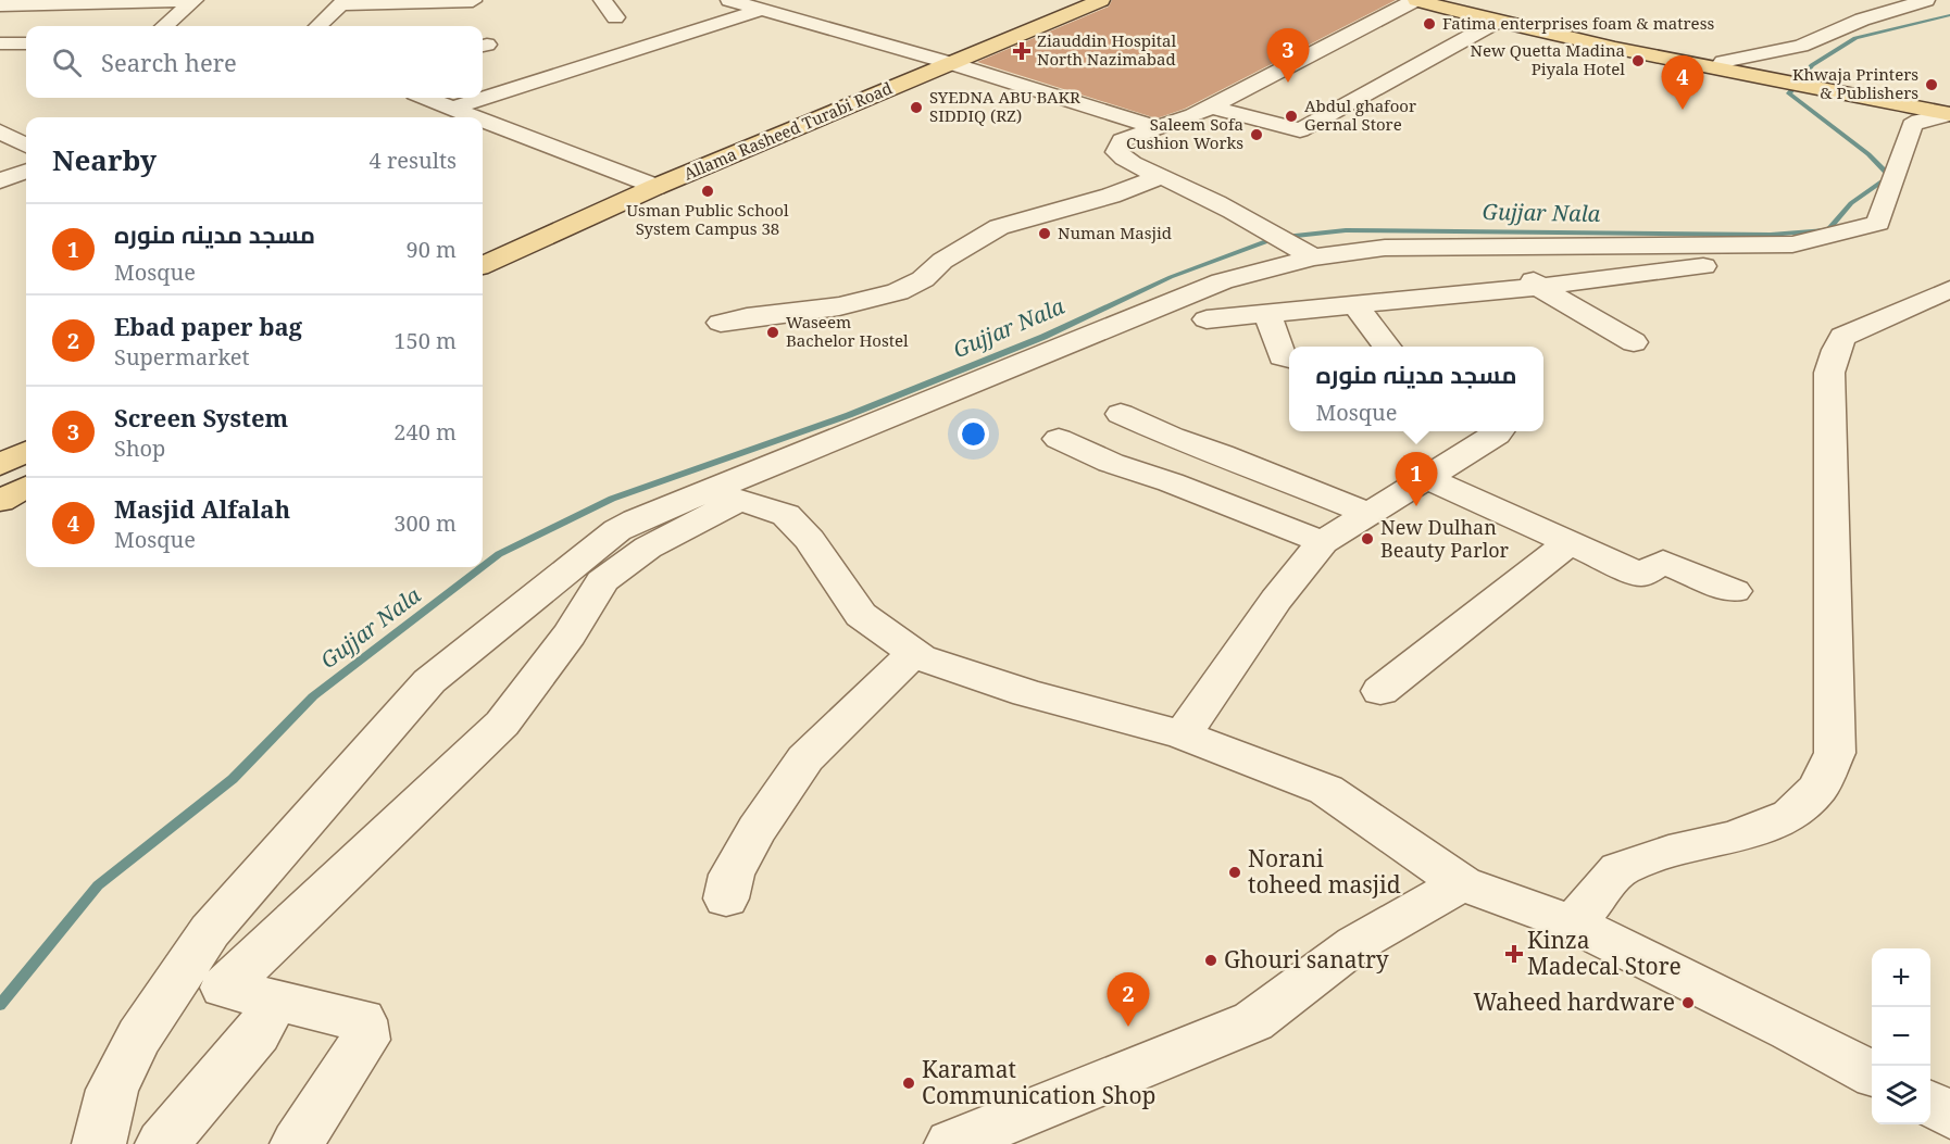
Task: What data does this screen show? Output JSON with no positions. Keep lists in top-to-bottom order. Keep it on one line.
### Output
{"streets":{"main road":["Allama Rasheed Turabi Road"]},"water":["Gujjar Nala"],"places":{"other":["Fatima enterprises foam & matress","New Quetta Madina Piyala Hotel","Khwaja Printers & Publishers","SYEDNA ABU BAKR SIDDIQ (RZ)","Abdul ghafoor Gernal Store","Saleem Sofa Cushion Works","Usman Public School System Campus 38","Numan Masjid","Waseem Bachelor Hostel","New Dulhan Beauty Parlor","Norani toheed masjid","Ghouri sanatry","Waheed hardware","Karamat Communication Shop"],"health":["Ziauddin Hospital North Nazimabad","Kinza Madecal Store"]},"page":{"search":"Search here","pins":["3","4","1","2"],"heading":["Nearby","4 results"],"list":[{"mark":"1","name":"مسجد مدینہ منورہ","note":"Mosque","value":"90 m"},{"mark":"2","name":"Ebad paper bag","note":"Supermarket","value":"150 m"},{"mark":"3","name":"Screen System","note":"Shop","value":"240 m"},{"mark":"4","name":"Masjid Alfalah","note":"Mosque","value":"300 m"}],"popup":["مسجد مدینہ منورہ","Mosque"],"map_buttons":["+","−"]}}
